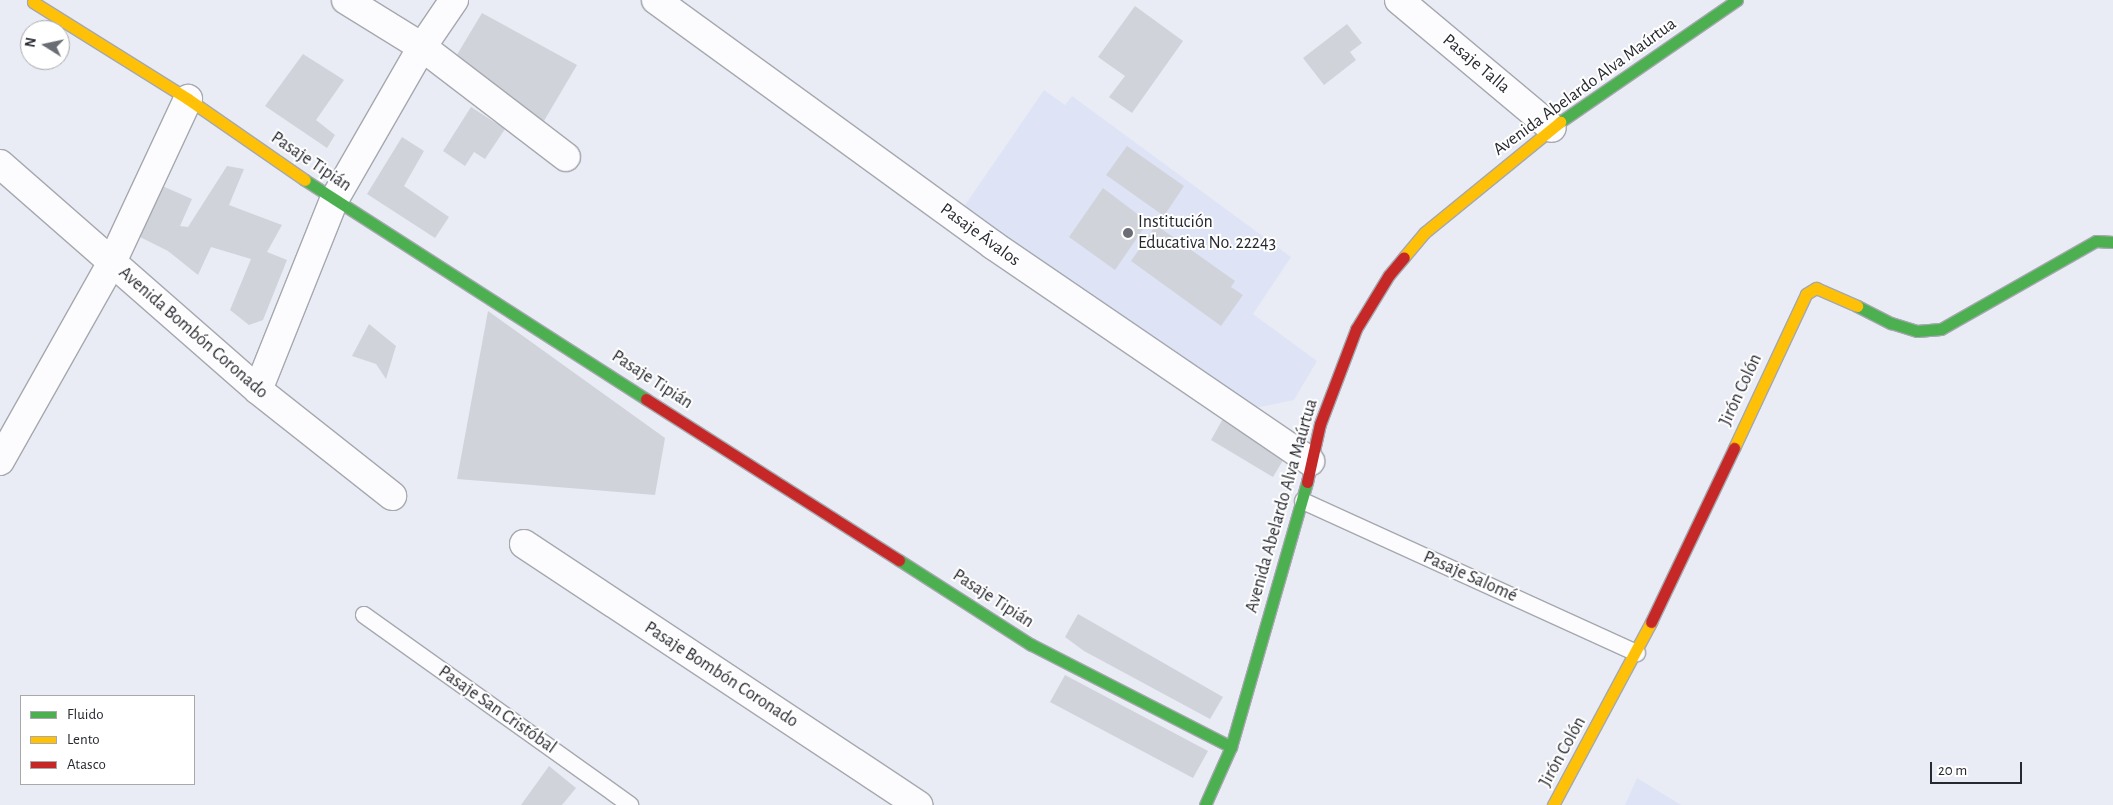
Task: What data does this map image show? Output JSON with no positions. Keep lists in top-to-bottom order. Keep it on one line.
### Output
{"streets":{"street":["Pasaje Talla","Avenida Abelardo Alva Maúrtua","Pasaje Tipián","Pasaje Ávalos","Avenida Bombón Coronado","Jirón Colón","Pasaje Bombón Coronado"],"lane":["Pasaje Salomé","Pasaje San Cristóbal"]},"crossings":[["Pasaje Talla","Avenida Abelardo Alva Maúrtua"],["Avenida Abelardo Alva Maúrtua","Pasaje Tipián"],["Avenida Abelardo Alva Maúrtua","Pasaje Ávalos"],["Avenida Abelardo Alva Maúrtua","Pasaje Salomé"],["Jirón Colón","Pasaje Salomé"]],"places":["Institución Educativa No. 22243"],"legend":["Fluido","Lento","Atasco"],"scale_bar":"20 m","north":"left"}
